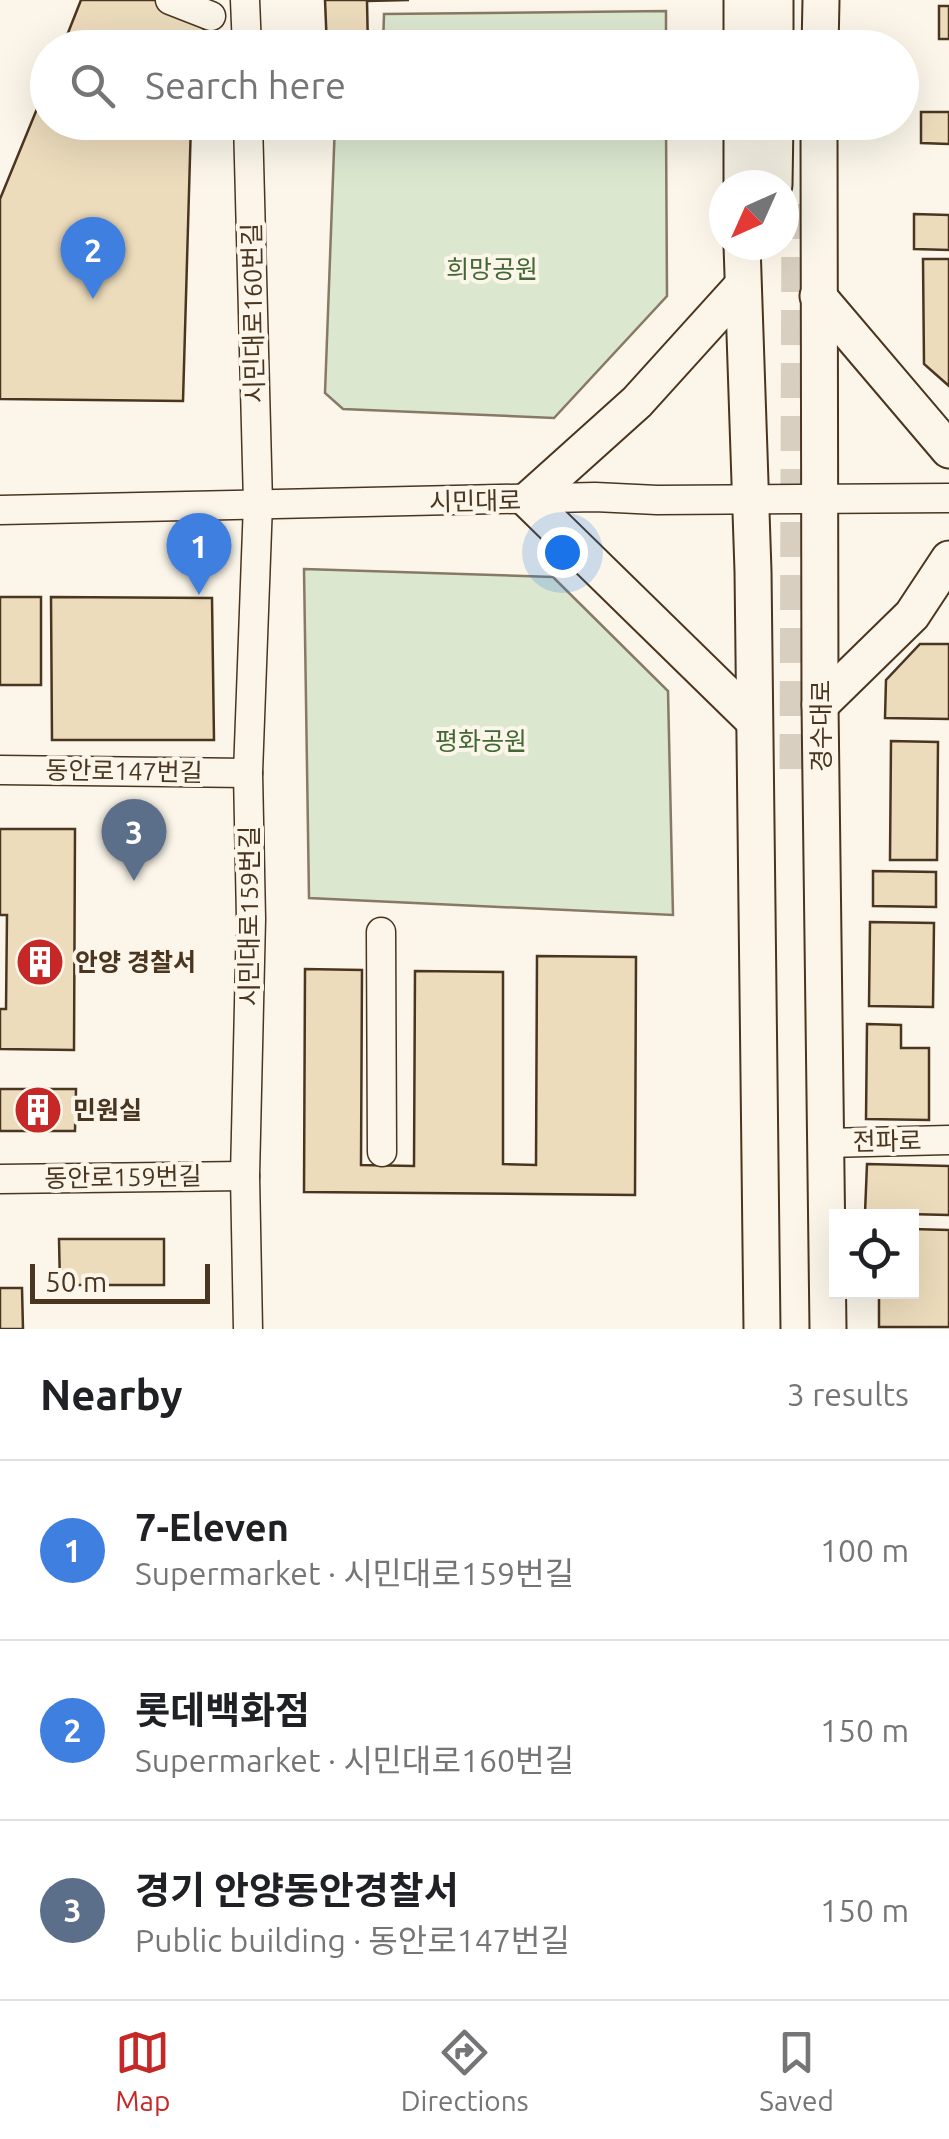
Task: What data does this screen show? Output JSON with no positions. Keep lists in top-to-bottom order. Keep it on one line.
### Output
{"streets":{"main road":["경수대로"],"street":["시민대로160번길","시민대로","동안로147번길","시민대로159번길","전파로","동안로159번길"]},"crossings":[["시민대로160번길","시민대로"],["시민대로160번길","시민대로159번길"],["시민대로","경수대로"],["시민대로","시민대로159번길"],["경수대로","전파로"],["동안로147번길","시민대로159번길"],["시민대로159번길","동안로159번길"]],"parks":["희망공원","평화공원"],"places":{"building":["안양 경찰서","민원실"]},"scale_bar":"50 m","north":"bottom left","page":{"search":"Search here","pins":["2","1","3"],"scale":"50 m","heading":["Nearby","3 results"],"list":[{"mark":"1","name":"7-Eleven","note":"Supermarket · 시민대로159번길","value":"100 m"},{"mark":"2","name":"롯데백화점","note":"Supermarket · 시민대로160번길","value":"150 m"},{"mark":"3","name":"경기 안양동안경찰서","note":"Public building · 동안로147번길","value":"150 m"}],"nav":["Map","Directions","Saved"]}}
